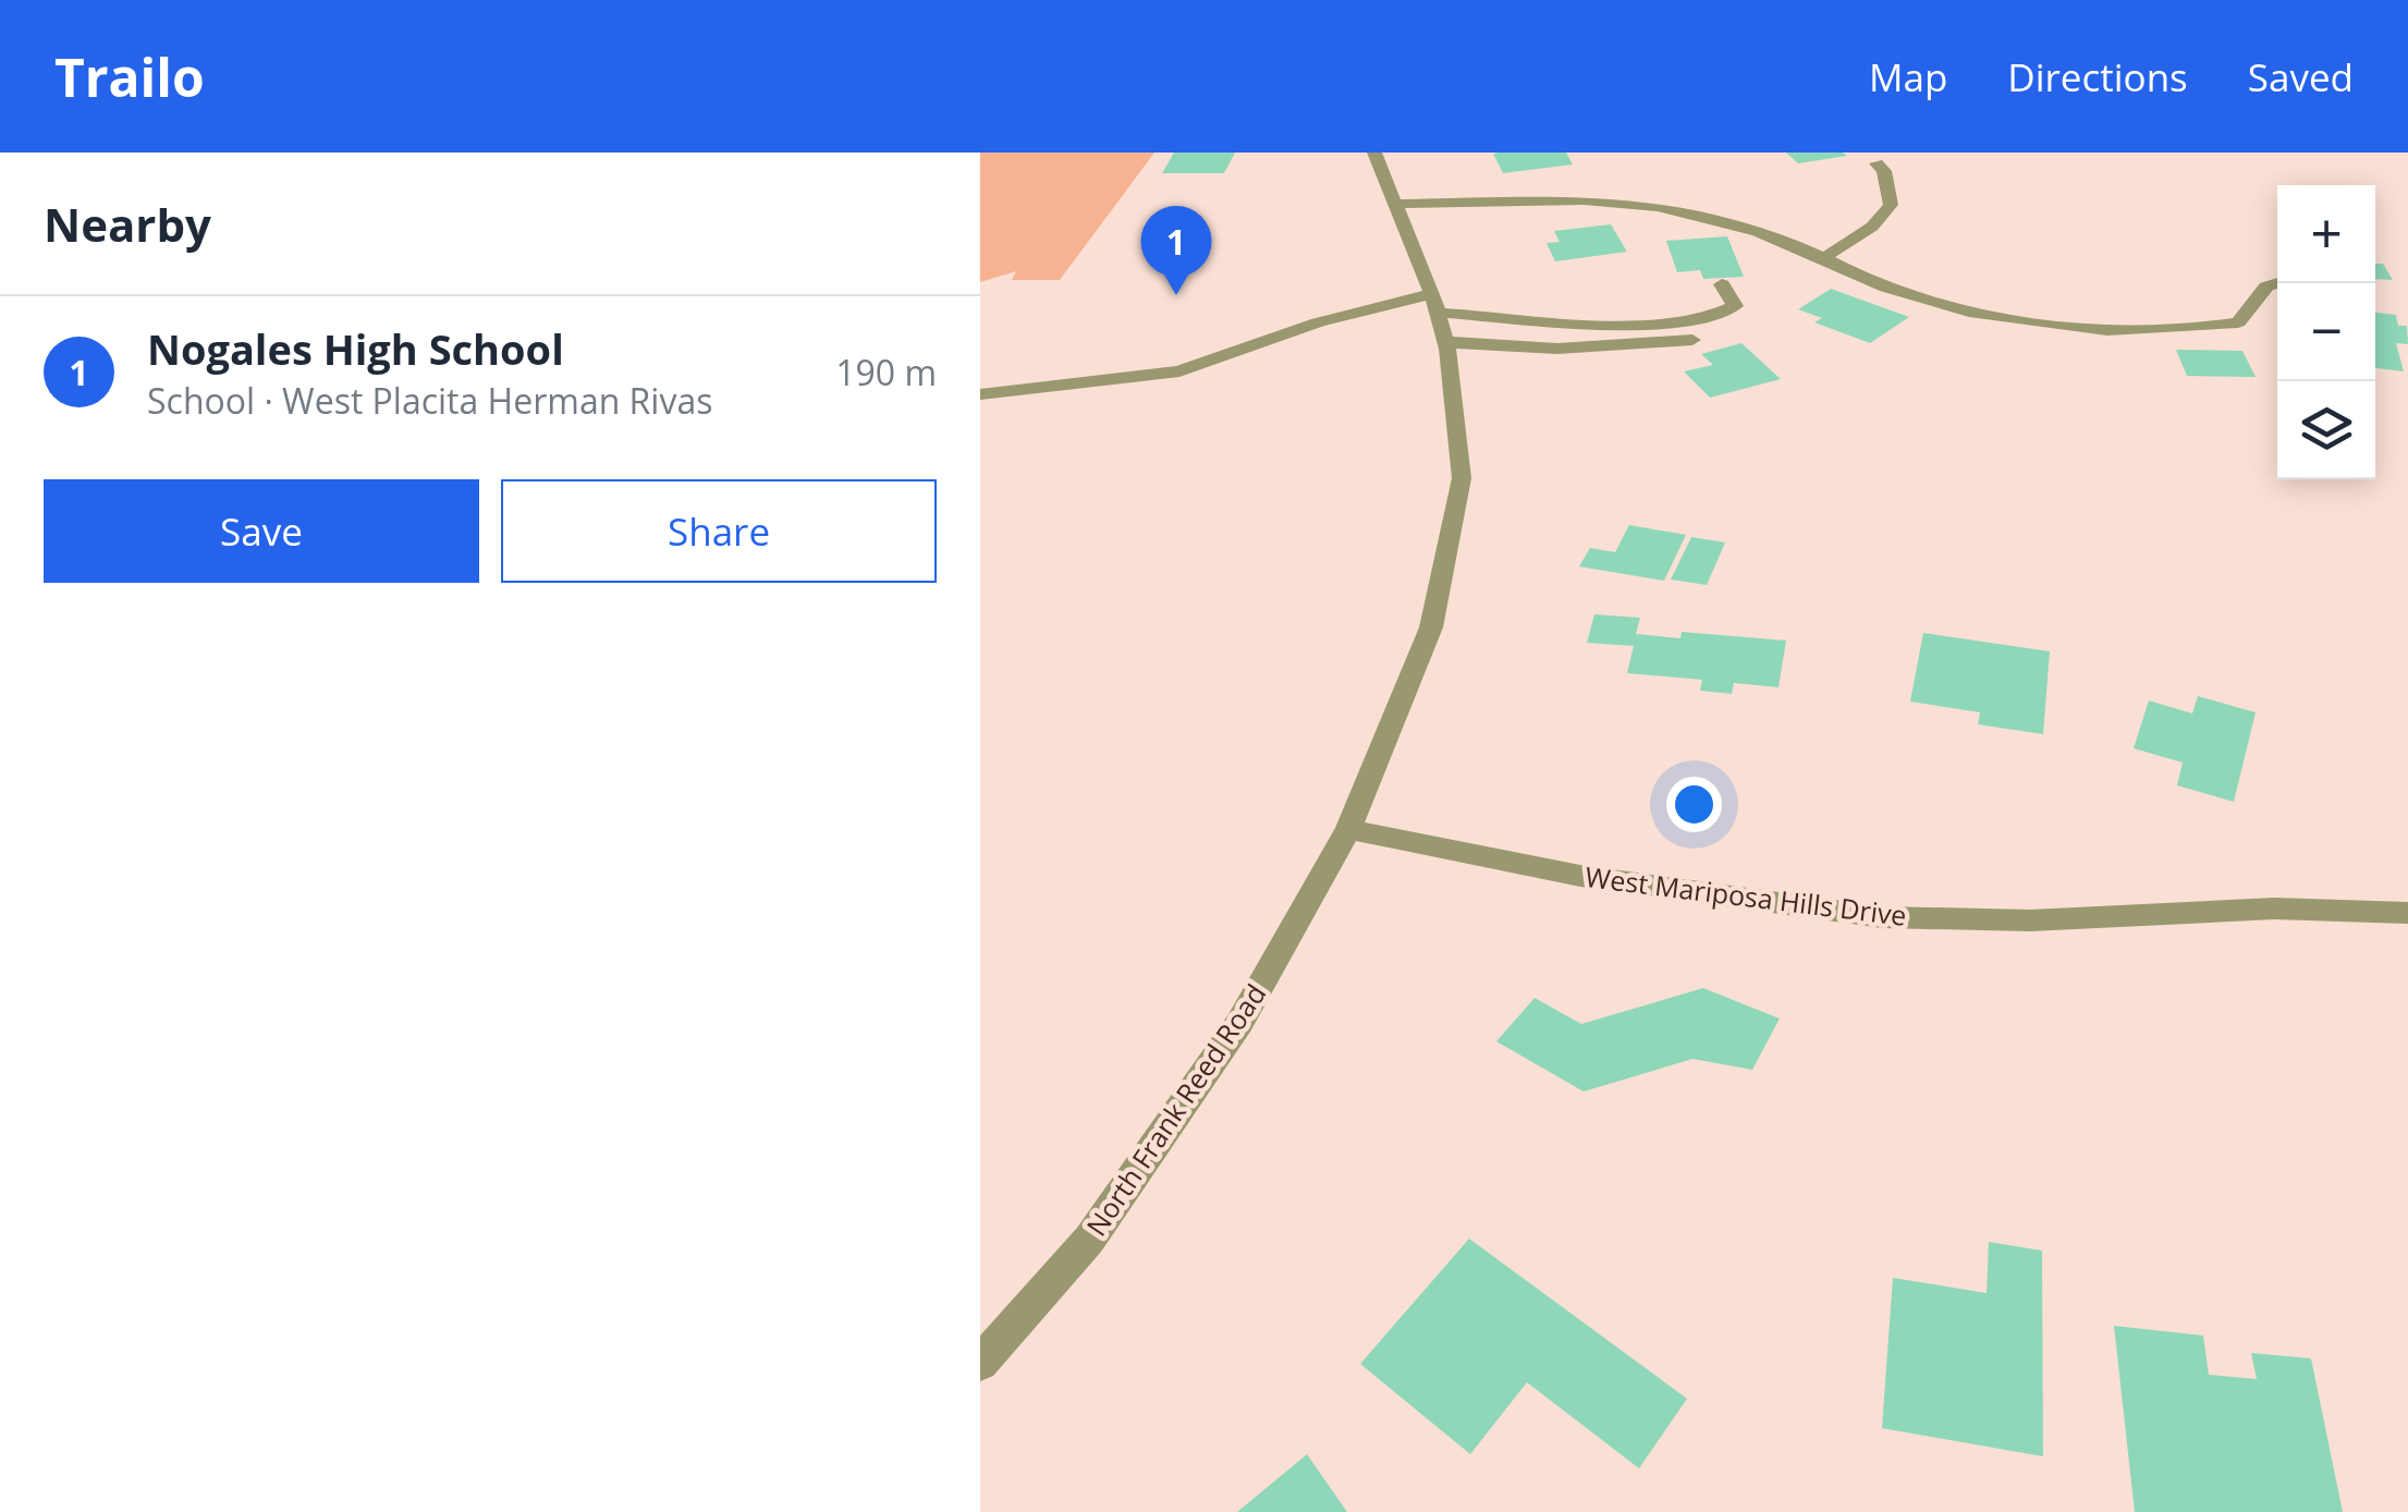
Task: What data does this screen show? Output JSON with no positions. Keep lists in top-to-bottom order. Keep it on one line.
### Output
{"streets":{"street":["West Mariposa Hills Drive","North Frank Reed Road"]},"crossings":[["West Mariposa Hills Drive","North Frank Reed Road"]],"page":{"header":"Trailo","nav":["Map","Directions","Saved"],"heading":"Nearby","map_buttons":["+","−"],"pins":"1","list":[{"mark":"1","name":"Nogales High School","note":"School · West Placita Herman Rivas","value":"190 m"}],"buttons":["Save","Share"]}}
